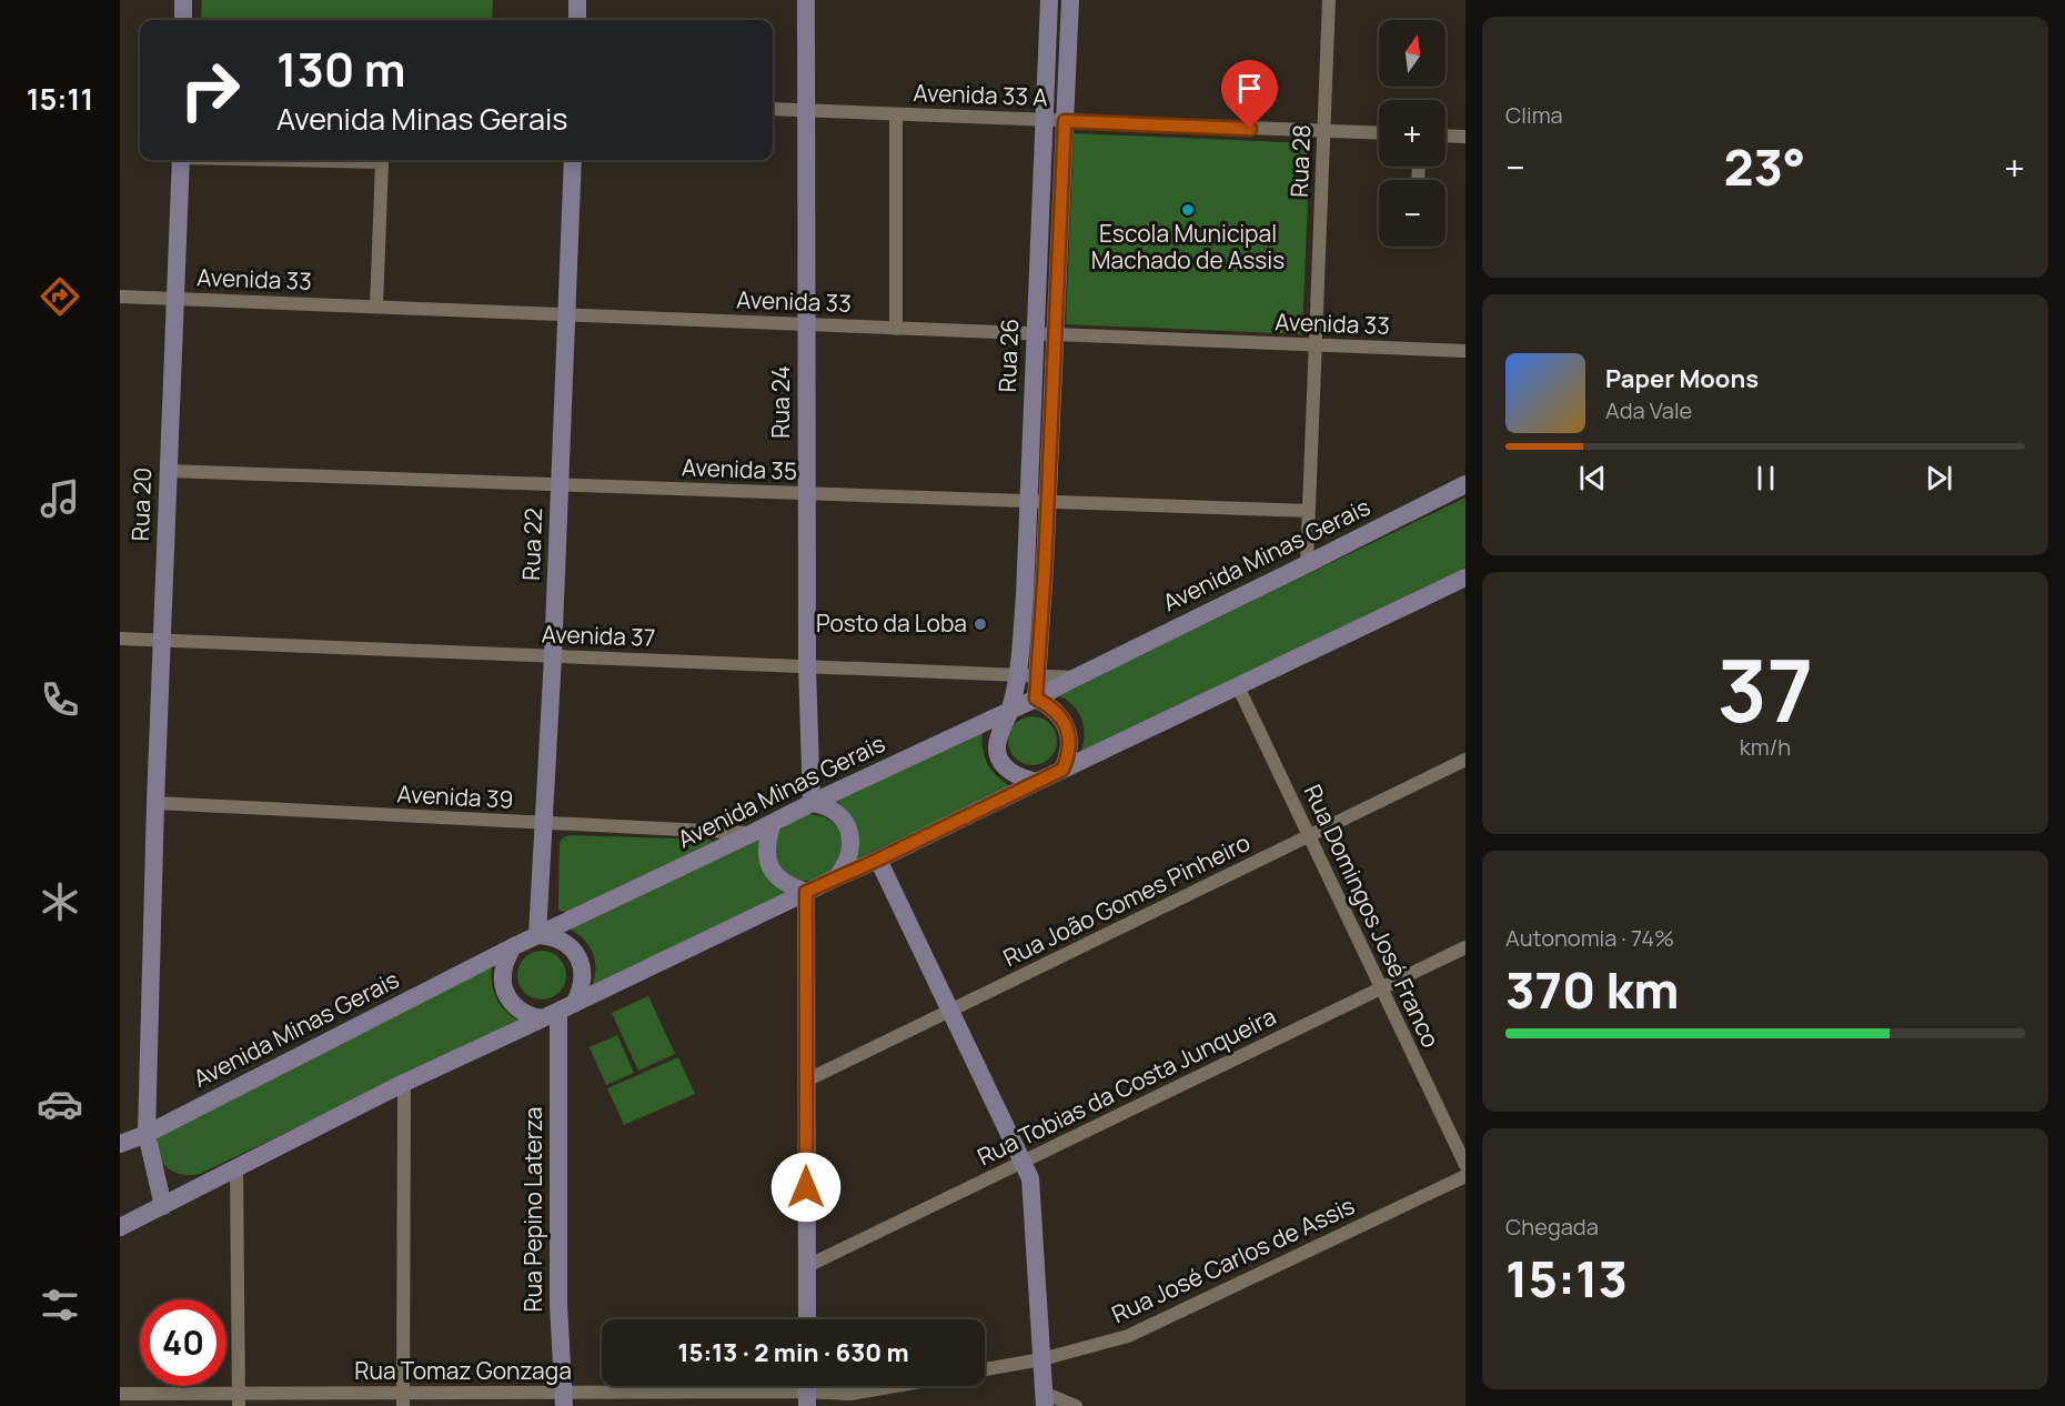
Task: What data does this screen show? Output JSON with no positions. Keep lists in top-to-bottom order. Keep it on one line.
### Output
{"streets":{"street":["Avenida 33 A","Rua 28","Avenida 33","Rua 26","Rua 24","Avenida 35","Rua 20","Rua 22","Avenida Minas Gerais","Avenida 37","Avenida 39","Rua João Gomes Pinheiro","Rua Domingos José Franco","Rua Tobias da Costa Junqueira","Rua Pepino Laterza","Rua José Carlos de Assis","Rua Tomaz Gonzaga"]},"crossings":[["Avenida 33 A","Rua 28"],["Avenida 33 A","Rua 26"],["Avenida 33 A","Rua 24"],["Rua 28","Avenida 33"],["Rua 28","Avenida 35"],["Rua 28","Avenida Minas Gerais"],["Avenida 33","Rua 26"],["Avenida 33","Rua 24"],["Avenida 33","Rua 20"],["Avenida 33","Rua 22"],["Rua 26","Avenida 35"],["Rua 26","Avenida Minas Gerais"],["Rua 26","Avenida 37"],["Rua 24","Avenida 35"],["Rua 24","Avenida Minas Gerais"],["Rua 24","Avenida 37"],["Avenida 35","Rua 20"],["Avenida 35","Rua 22"],["Rua 20","Avenida Minas Gerais"],["Rua 20","Avenida 37"],["Rua 20","Avenida 39"],["Rua 22","Avenida Minas Gerais"],["Rua 22","Avenida 37"],["Rua 22","Avenida 39"],["Rua 22","Rua Pepino Laterza"],["Avenida Minas Gerais","Avenida 37"],["Avenida Minas Gerais","Avenida 39"],["Avenida Minas Gerais","Rua Pepino Laterza"],["Rua João Gomes Pinheiro","Rua Domingos José Franco"],["Rua Domingos José Franco","Rua Tobias da Costa Junqueira"],["Rua Pepino Laterza","Rua Tomaz Gonzaga"]],"places":["Escola Municipal Machado de Assis","Posto da Loba"],"north":"top","page":{"tabs":"15:11","tile":["Clima",["37","km/h"],["Autonomia · 74%","370 km"],["Chegada","15:13"]],"map_buttons":["+","−"],"turn":["130 m","Avenida Minas Gerais"],"heat":["−","23°","+"],"song":["Paper Moons","Ada Vale"],"limit":"40","trip":"15:13 · 2 min · 630 m"}}
